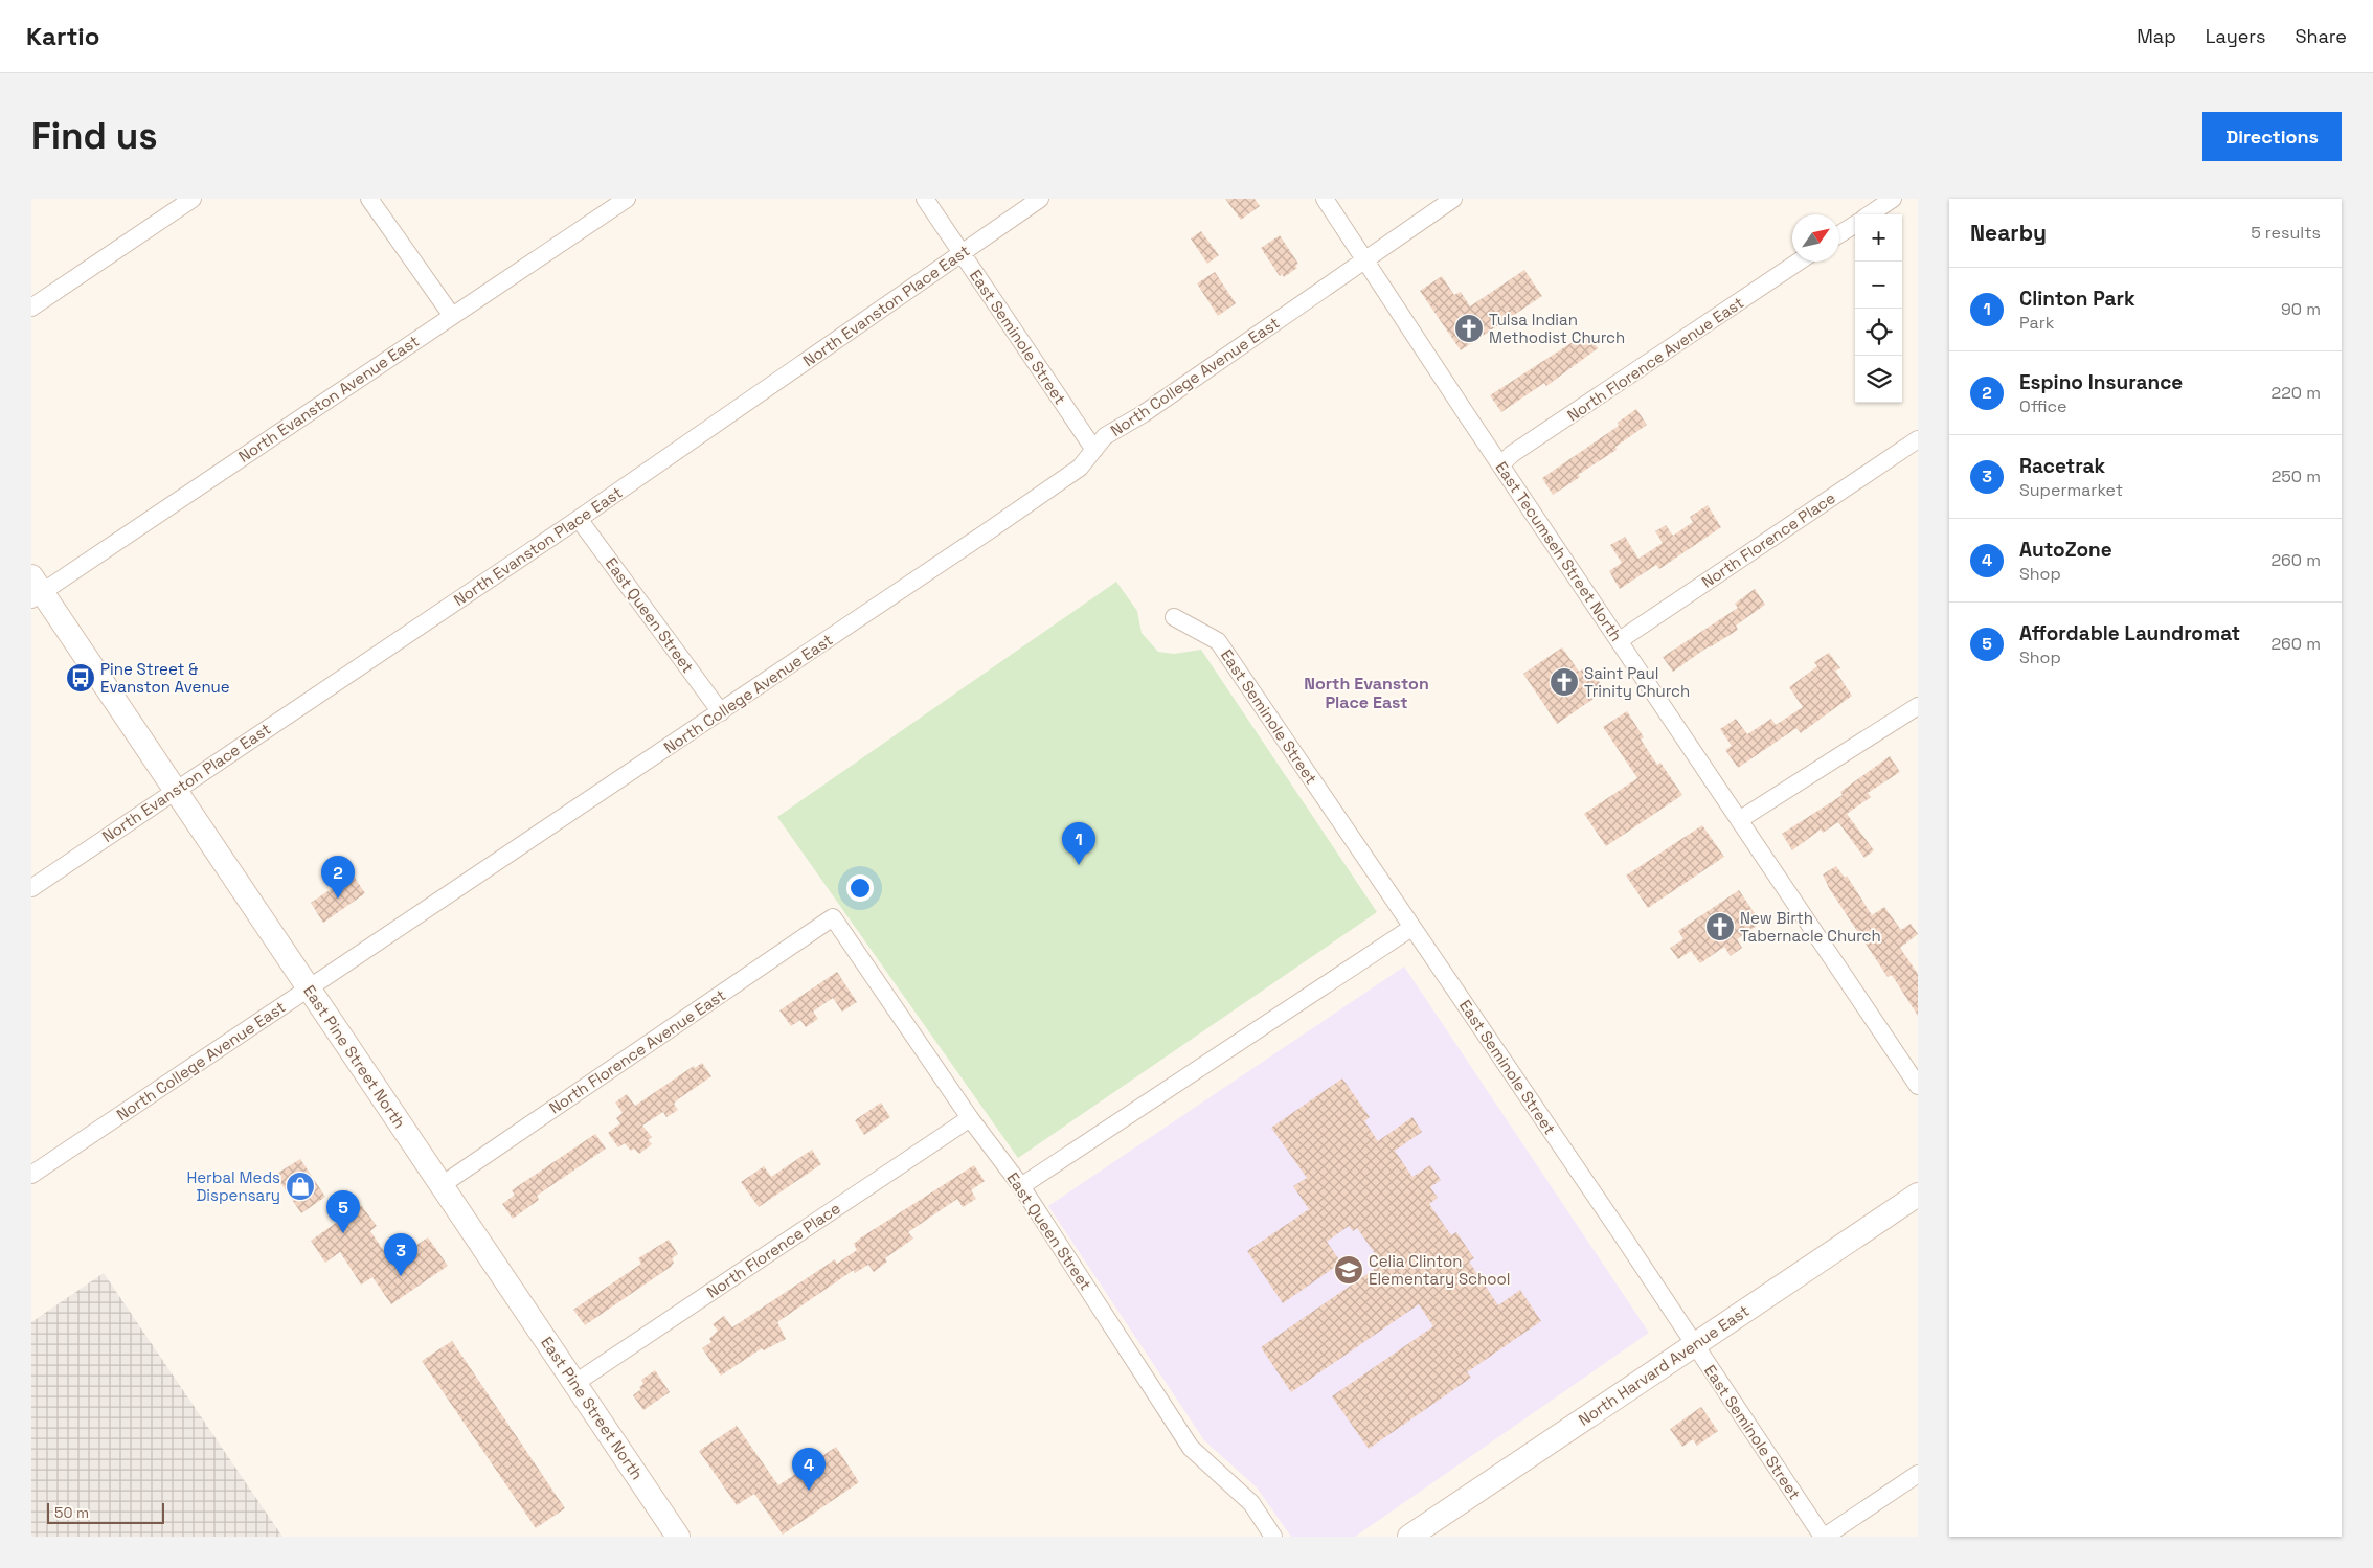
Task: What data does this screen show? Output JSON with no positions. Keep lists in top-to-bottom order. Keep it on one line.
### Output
{"streets":{"main road":["East Pine Street North","North Harvard Avenue East"],"street":["North Evanston Place East","East Seminole Street","North Florence Avenue East","North College Avenue East","North Evanston Avenue East","North Florence Place","East Tecumseh Street North","East Queen Street"]},"crossings":[["North Evanston Place East","East Seminole Street"],["North Evanston Place East","East Queen Street"],["North Evanston Place East","East Pine Street North"],["East Seminole Street","North College Avenue East"],["East Seminole Street","North Harvard Avenue East"],["North Florence Avenue East","East Tecumseh Street North"],["North Florence Avenue East","East Queen Street"],["North Florence Avenue East","East Pine Street North"],["North College Avenue East","East Tecumseh Street North"],["North College Avenue East","East Queen Street"],["North College Avenue East","East Pine Street North"],["North Evanston Avenue East","East Pine Street North"],["North Florence Place","East Tecumseh Street North"],["North Florence Place","East Queen Street"],["North Florence Place","East Pine Street North"]],"districts":["North Evanston Place East"],"places":{"church":["Tulsa Indian Methodist Church","Saint Paul Trinity Church","New Birth Tabernacle Church"],"bus stop":["Pine Street & Evanston Avenue"],"shop":["Herbal Meds Dispensary"],"school or university":["Celia Clinton Elementary School"]},"scale_bar":"50 m","north":"top right","page":{"header":"Kartio","nav":["Map","Layers","Share"],"buttons":"Directions","title":"Find us","heading":["Nearby","5 results"],"map_buttons":["+","−"],"list":[{"mark":"1","name":"Clinton Park","note":"Park","value":"90 m"},{"mark":"2","name":"Espino Insurance","note":"Office","value":"220 m"},{"mark":"3","name":"Racetrak","note":"Supermarket","value":"250 m"},{"mark":"4","name":"AutoZone","note":"Shop","value":"260 m"},{"mark":"5","name":"Affordable Laundromat","note":"Shop","value":"260 m"}],"pins":["1","2","5","3","4"],"scale":"50 m"}}
